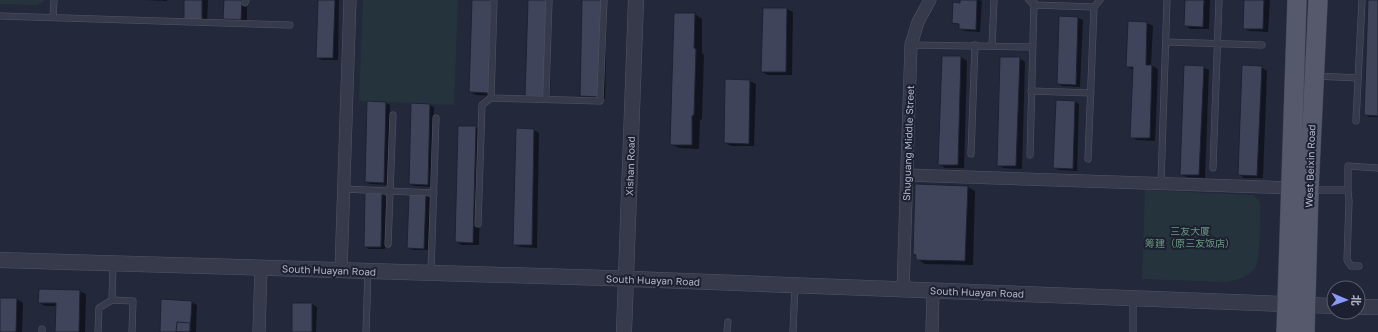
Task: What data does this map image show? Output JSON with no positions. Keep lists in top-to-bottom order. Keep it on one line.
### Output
{"streets":{"main road":["West Beixin Road"],"street":["Shuguang Middle Street","Xishan Road","South Huayan Road"]},"crossings":[["Shuguang Middle Street","South Huayan Road"],["Xishan Road","South Huayan Road"],["West Beixin Road","South Huayan Road"]],"parks":["三友大厦 筹建（原三友饭店）"],"north":"right"}
